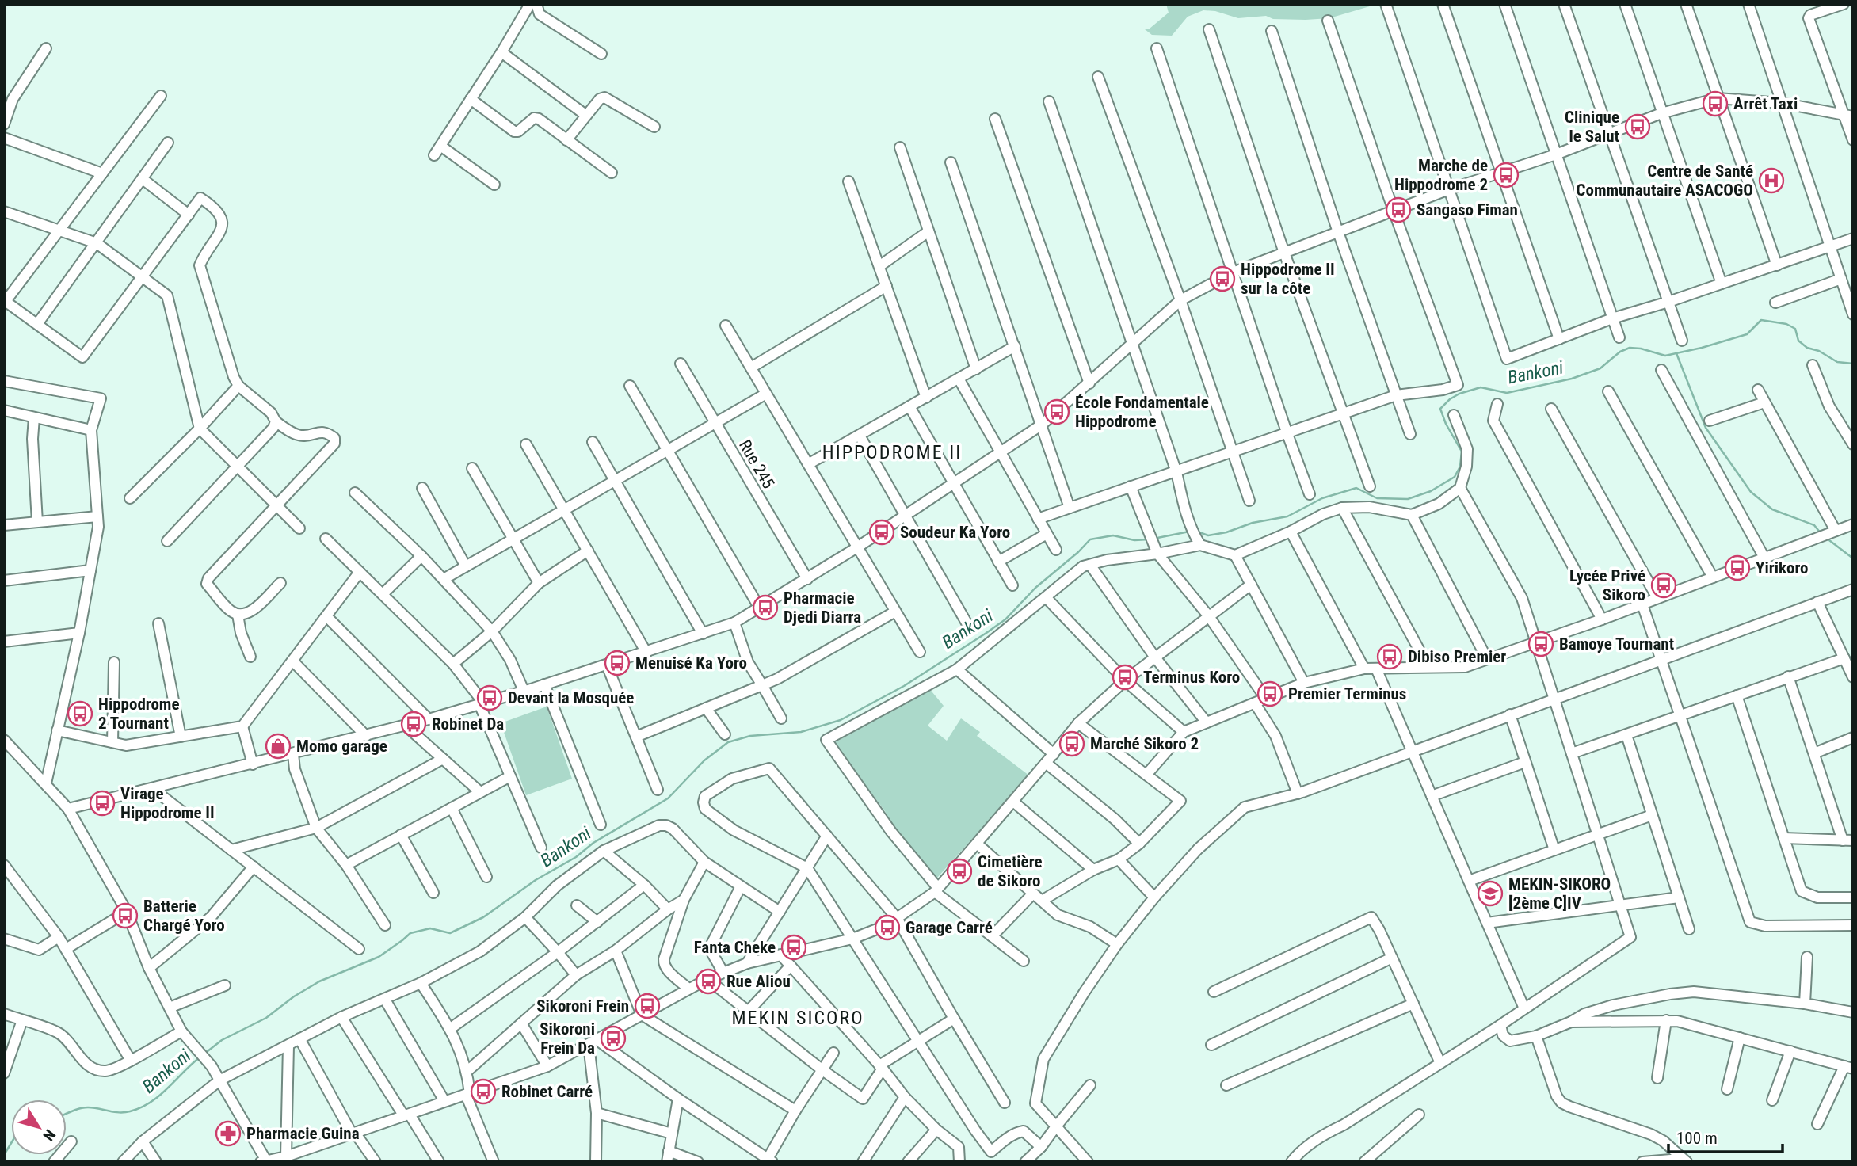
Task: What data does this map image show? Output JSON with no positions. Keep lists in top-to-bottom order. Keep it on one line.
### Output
{"streets":{"street":["Rue 245"]},"districts":["HIPPODROME II","MEKIN SICORO"],"water":["Bankoni"],"places":{"bus stop":["Arrêt Taxi","Clinique le Salut","Marche de Hippodrome 2","Sangaso Fiman","Hippodrome II sur la côte","École Fondamentale Hippodrome","Soudeur Ka Yoro","Yirikoro","Lycée Privé Sikoro","Pharmacie Djedi Diarra","Bamoye Tournant","Dibiso Premier","Menuisé Ka Yoro","Terminus Koro","Premier Terminus","Devant la Mosquée","Hippodrome 2 Tournant","Robinet Da","Marché Sikoro 2","Virage Hippodrome II","Cimetière de Sikoro","Batterie Chargé Yoro","Garage Carré","Fanta Cheke","Rue Aliou","Sikoroni Frein","Sikoroni Frein Da","Robinet Carré"],"hospital":["Centre de Santé Communautaire ASACOGO"],"shop":["Momo garage"],"school or university":["MEKIN-SIKORO [2ème C]IV"],"pharmacy":["Pharmacie Guina"]},"scale_bar":"100 m","north":"bottom right"}
